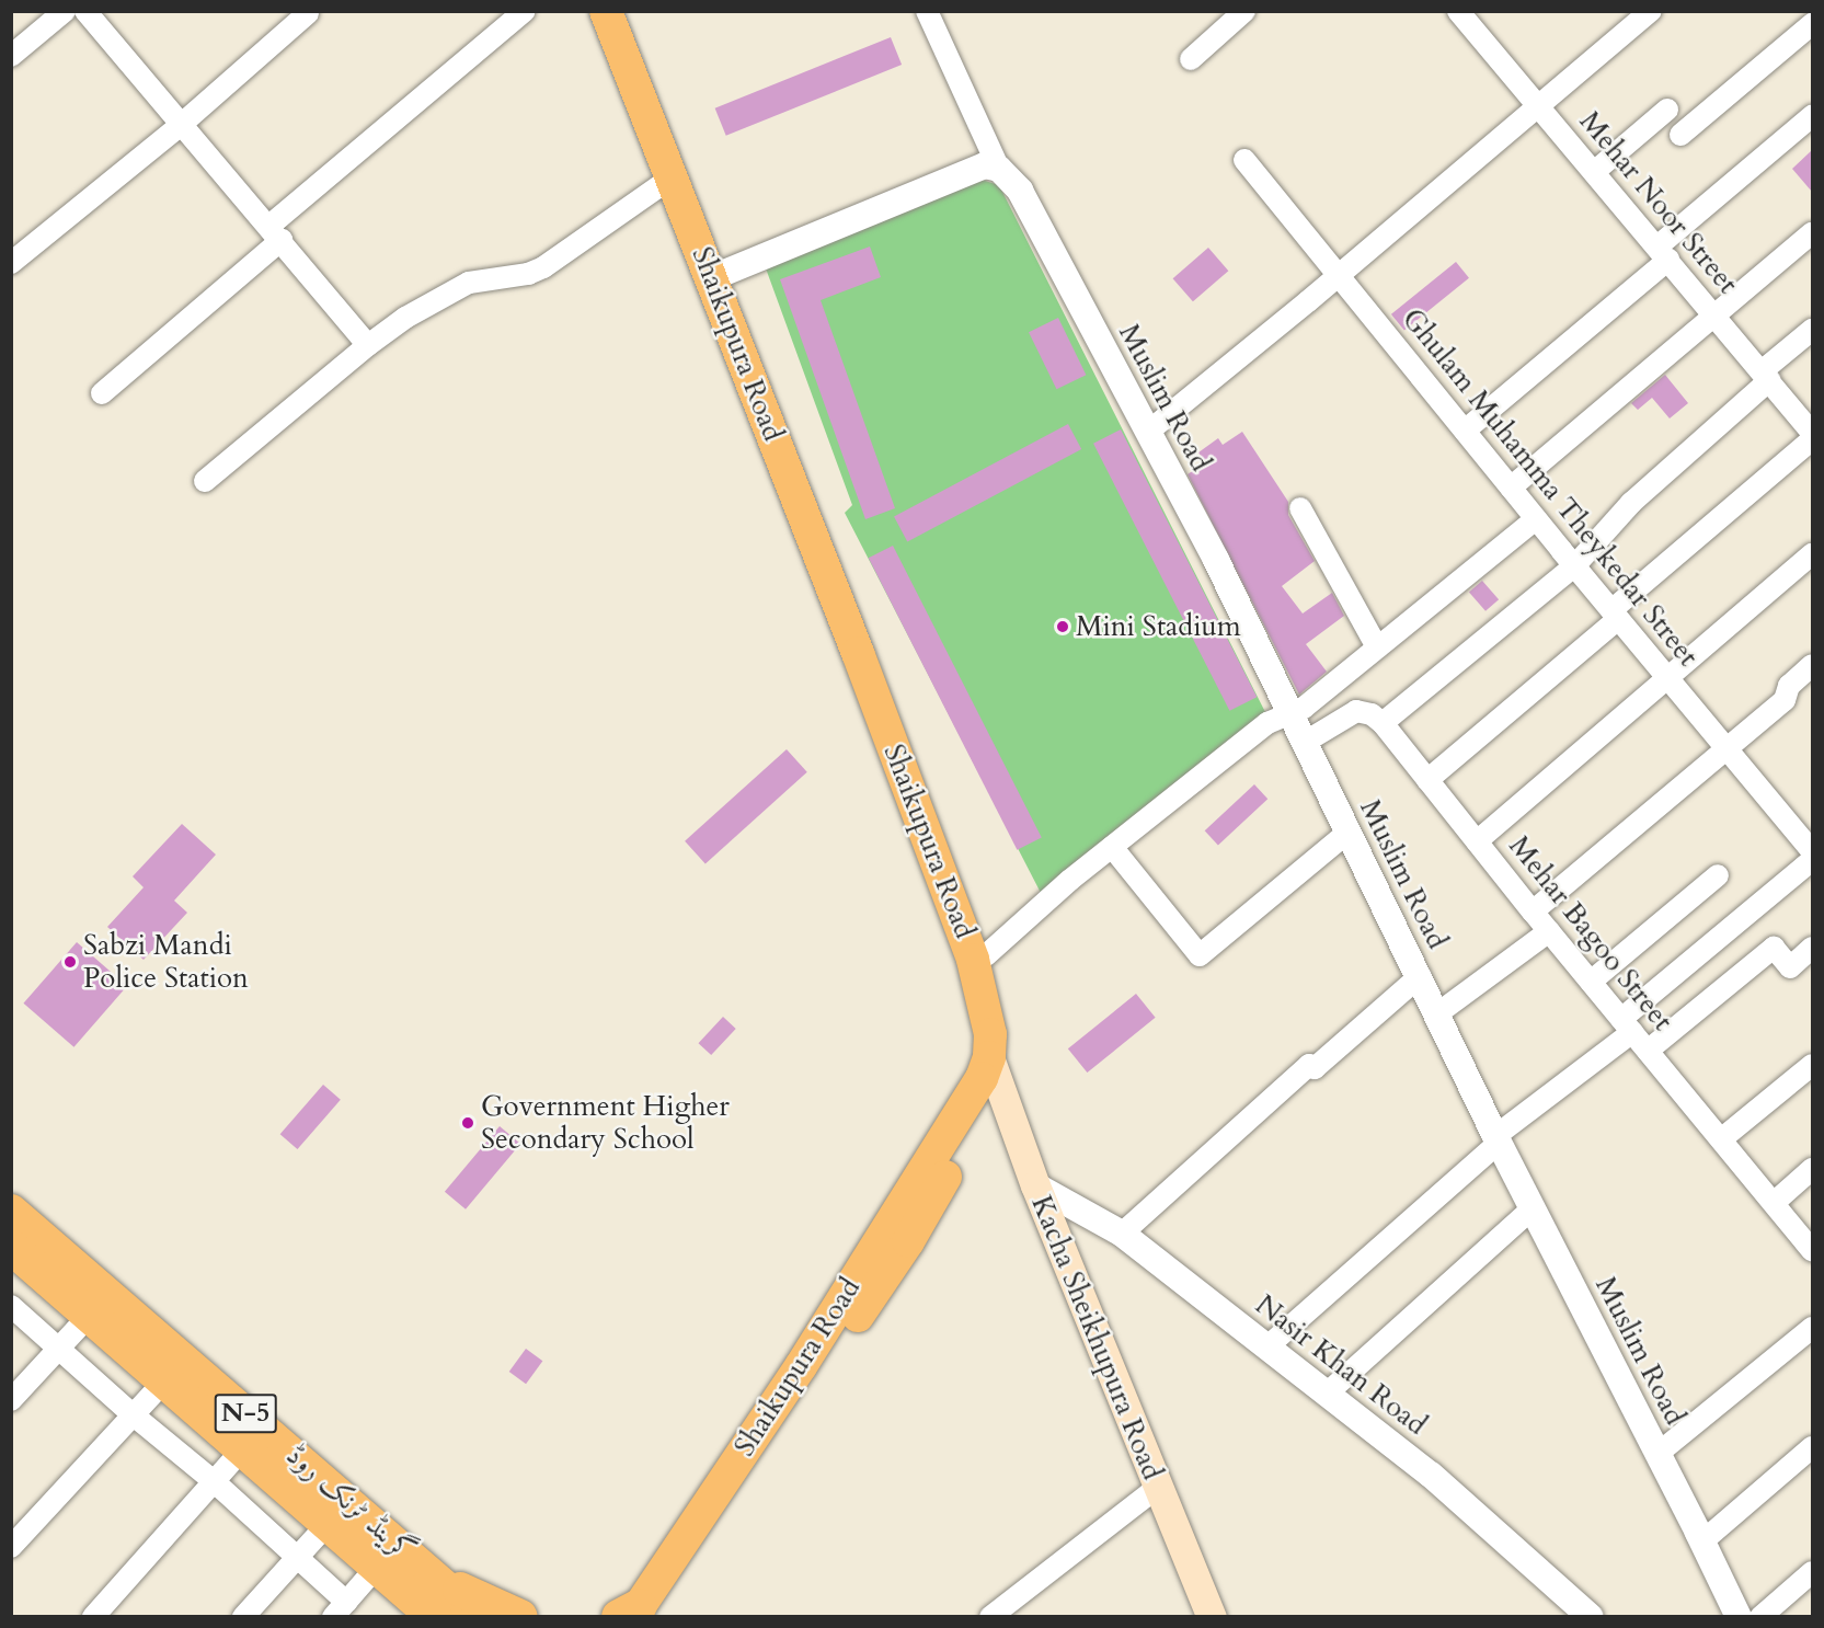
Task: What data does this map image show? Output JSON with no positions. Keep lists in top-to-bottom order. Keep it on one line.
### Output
{"streets":{"highway":["N-5","گرینڈ ٹرنک روڈ"],"main road":["Shaikupura Road","Kacha Sheikhupura Road"],"street":["Mehar Noor Street","Muslim Road","Ghulam Muhamma Theykedar Street","Mehar Bagoo Street","Nasir Khan Road"]},"crossings":[["Shaikupura Road","Kacha Sheikhupura Road"],["Kacha Sheikhupura Road","Nasir Khan Road"]],"places":["Mini Stadium","Sabzi Mandi Police Station","Government Higher Secondary School"]}
